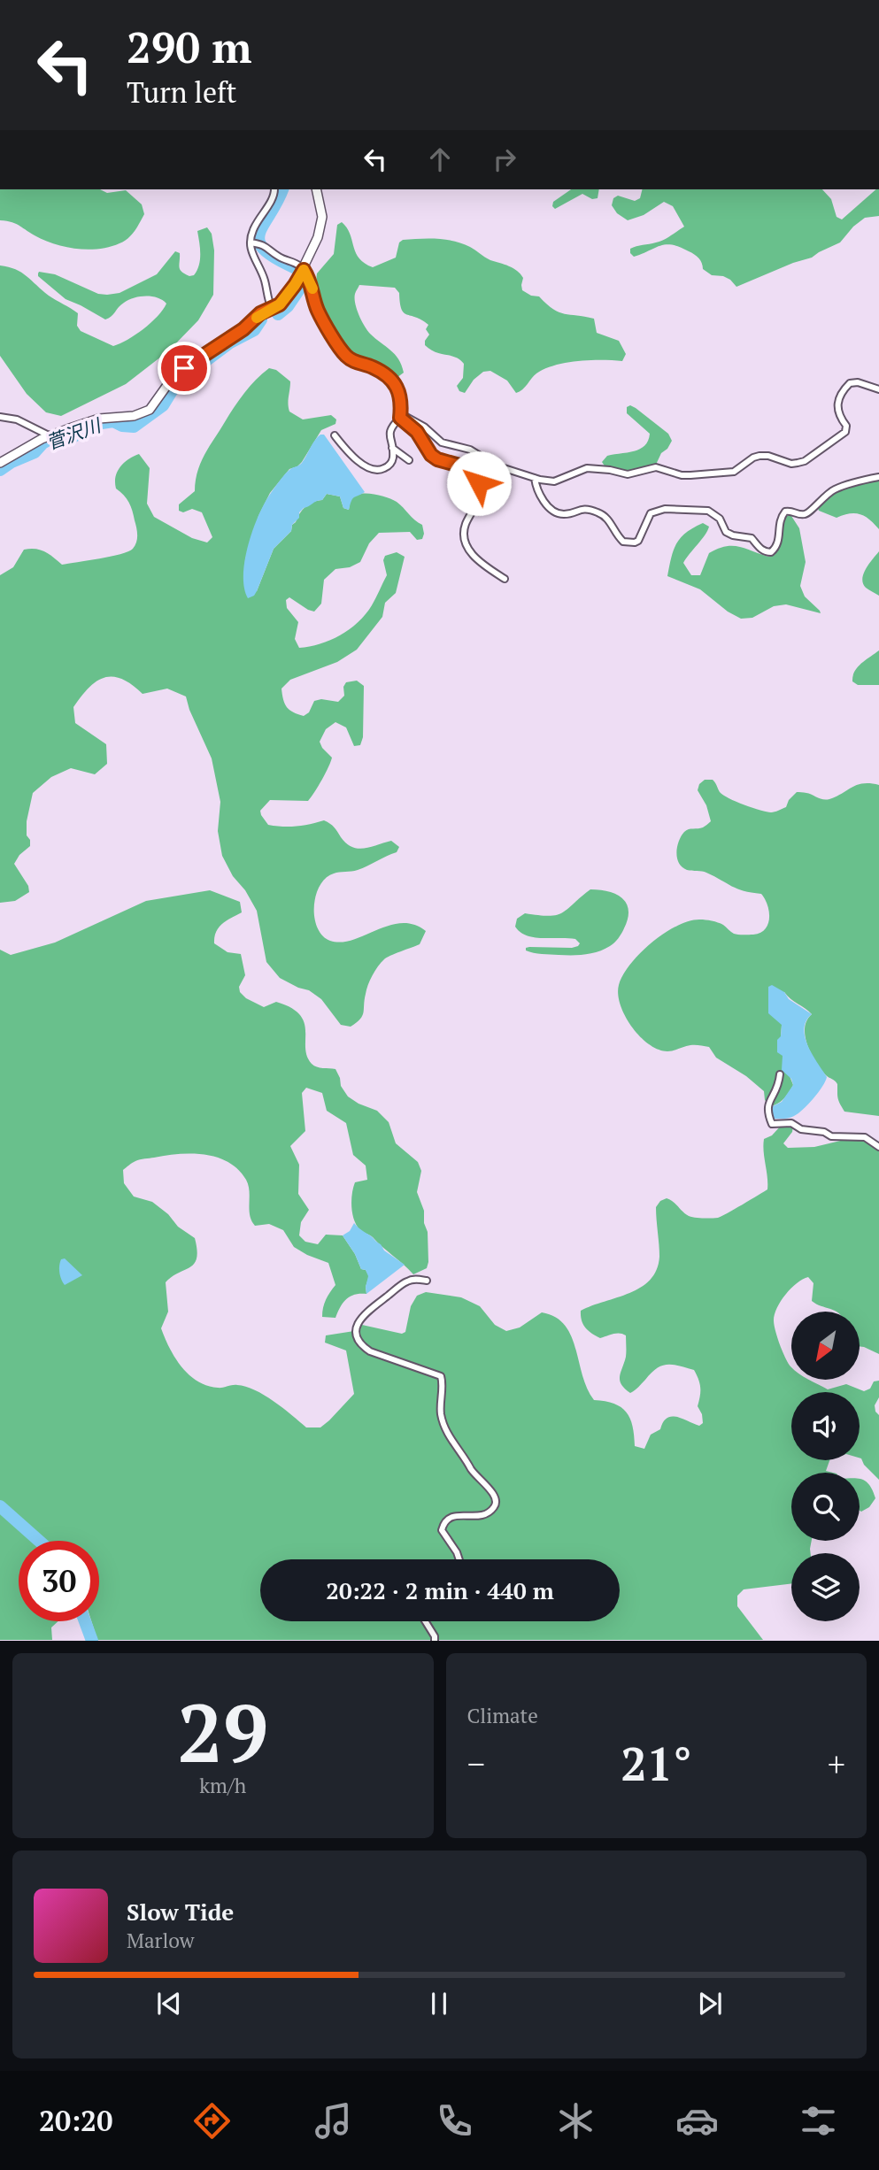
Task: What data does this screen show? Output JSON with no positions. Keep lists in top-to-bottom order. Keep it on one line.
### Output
{"water":["菅沢川"],"north":"bottom left","page":{"turn":["290 m","Turn left"],"limit":"30","trip":"20:22 · 2 min · 440 m","tile":[["29","km/h"],"Climate"],"heat":["−","21°","+"],"song":["Slow Tide","Marlow"],"tabs":"20:20"}}
